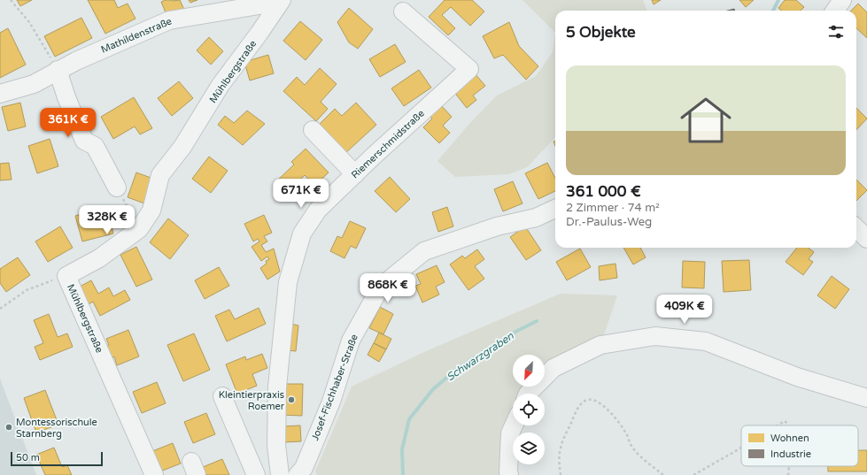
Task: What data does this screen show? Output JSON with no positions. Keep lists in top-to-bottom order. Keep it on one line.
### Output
{"streets":{"street":["Mathildenstraße","Mühlbergstraße","Riemerschmidstraße","Josef-Fischhaber-Straße"]},"crossings":[["Mathildenstraße","Mühlbergstraße"]],"water":["Schwarzgraben"],"places":["Kleintierpraxis Roemer","Montessorischule Starnberg"],"legend":["Wohnen","Industrie"],"scale_bar":"50 m","north":"bottom left","page":{"heading":"5 Objekte","list":[{"name":"361 000 €","note":"2 Zimmer · 74 m² · Dr.-Paulus-Weg"}],"price":["361K €","671K €","328K €","868K €","409K €"],"scale":"50 m"}}
